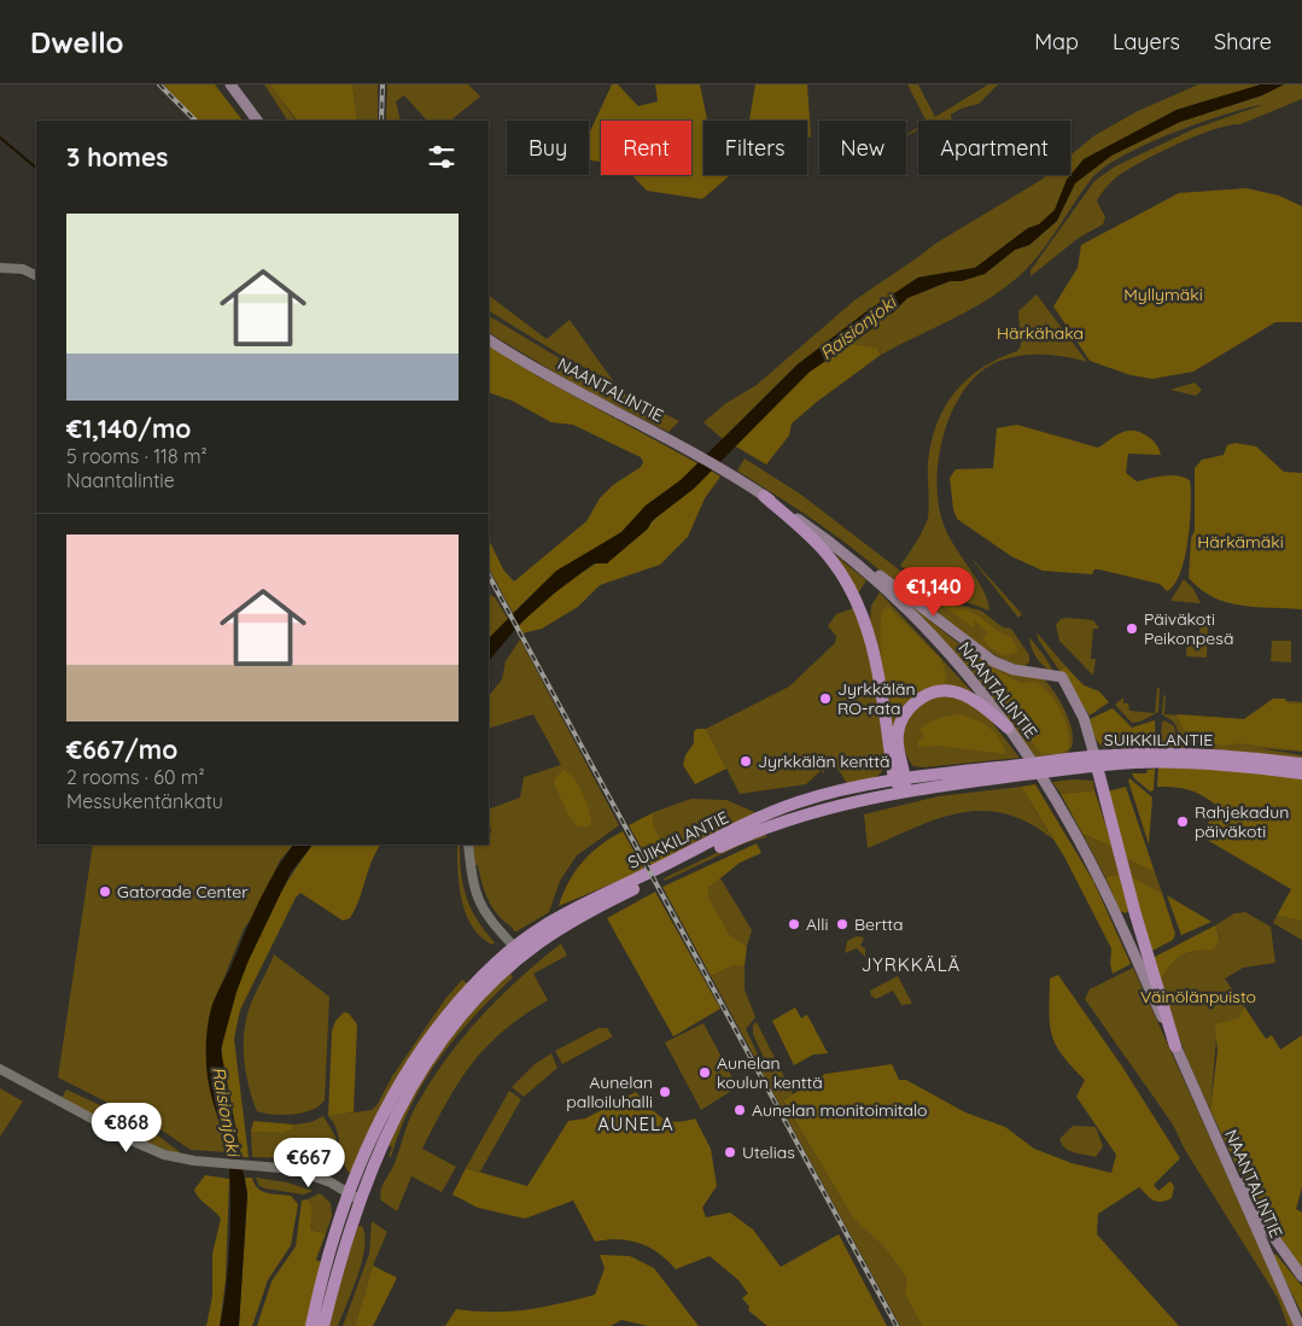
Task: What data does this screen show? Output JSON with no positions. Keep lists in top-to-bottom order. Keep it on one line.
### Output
{"streets":{"main road":["NAANTALINTIE","SUIKKILANTIE"]},"districts":["JYRKKÄLÄ","AUNELA"],"water":["Raisionjoki"],"parks":["Myllymäki","Härkähaka","Härkämäki","Väinölänpuisto"],"places":["Päiväkoti Peikonpesä","Jyrkkälän RO-rata","Jyrkkälän kenttä","Rahjekadun päiväkoti","Gatorade Center","Alli","Bertta","Aunelan koulun kenttä","Aunelan palloiluhalli","Aunelan monitoimitalo","Utelias"],"page":{"header":"Dwello","nav":["Map","Layers","Share"],"chip":["Buy","Rent","Filters","New","Apartment"],"heading":"3 homes","list":[{"name":"€1,140/mo","note":"5 rooms · 118 m² · Naantalintie"},{"name":"€667/mo","note":"2 rooms · 60 m² · Messukentänkatu"}],"price":["€1,140","€868","€667"]}}
